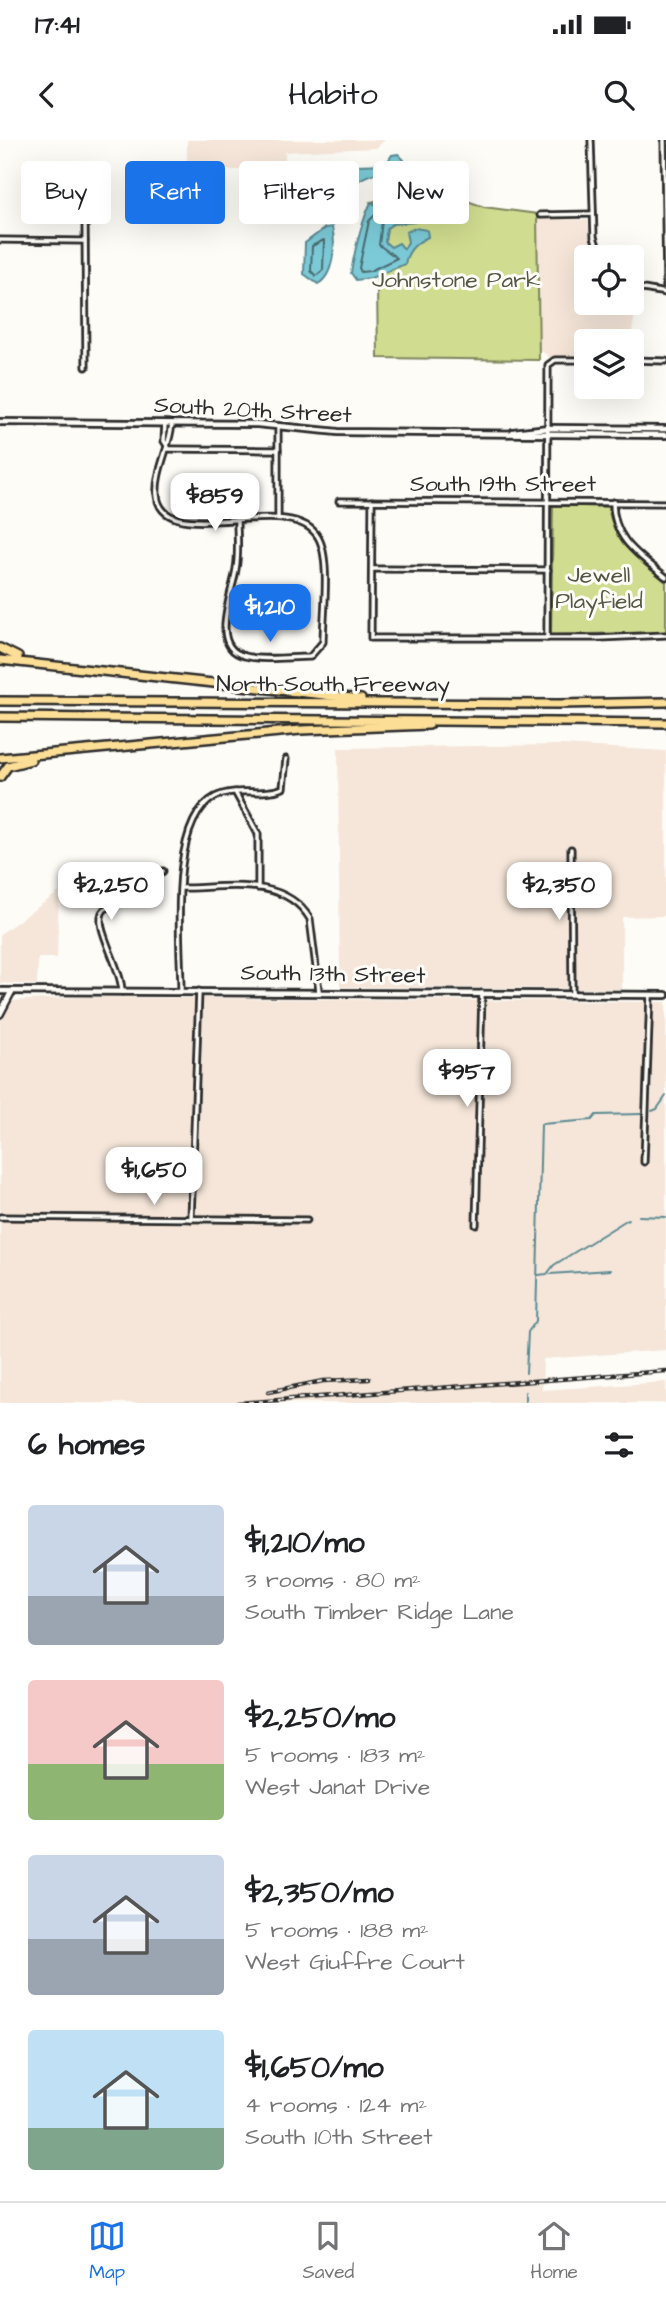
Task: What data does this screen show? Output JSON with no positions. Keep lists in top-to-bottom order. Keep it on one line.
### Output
{"streets":{"highway":["North-South Freeway"],"street":["South 20th Street","South 19th Street","South 13th Street"]},"parks":["Johnstone Park","Jewell Playfield"],"page":{"status":"17:41","header":"Habito","chip":["Buy","Rent","Filters","New"],"price":["$859","$1,210","$2,250","$2,350","$957","$1,650"],"heading":"6 homes","list":[{"name":"$1,210/mo","note":"3 rooms · 80 m² · South Timber Ridge Lane"},{"name":"$2,250/mo","note":"5 rooms · 183 m² · West Janat Drive"},{"name":"$2,350/mo","note":"5 rooms · 188 m² · West Giuffre Court"},{"name":"$1,650/mo","note":"4 rooms · 124 m² · South 10th Street"}],"tabs":["Map","Saved","Home"]}}
